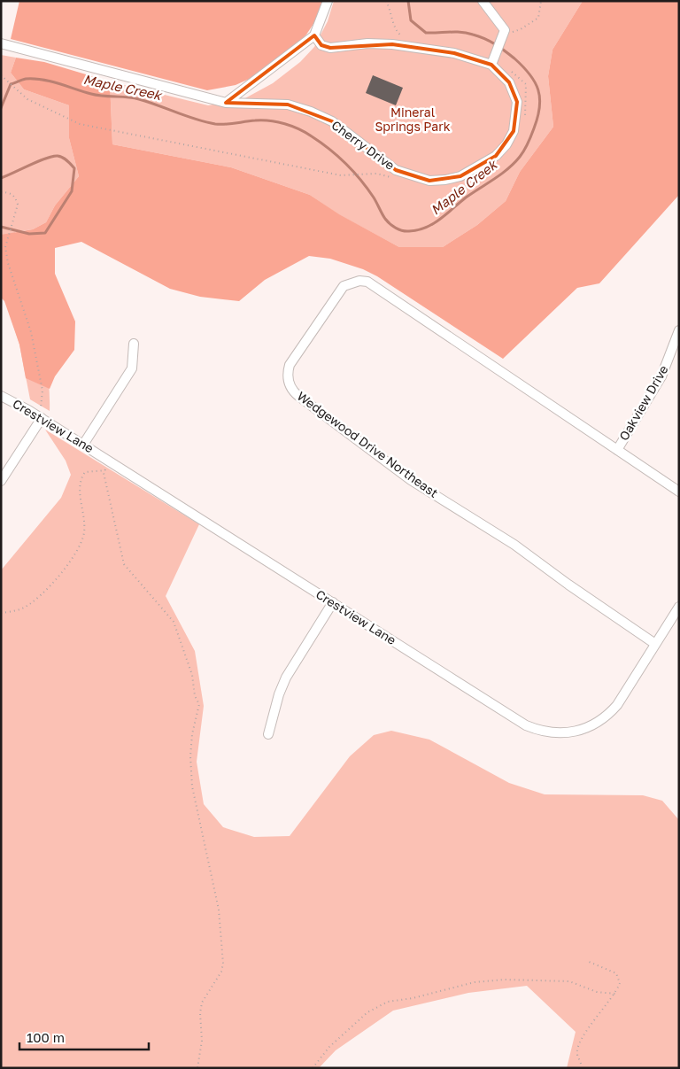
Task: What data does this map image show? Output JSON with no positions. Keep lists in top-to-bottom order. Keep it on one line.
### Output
{"streets":{"street":["Cherry Drive","Oakview Drive","Crestview Lane","Wedgewood Drive Northeast"]},"crossings":[["Oakview Drive","Wedgewood Drive Northeast"],["Crestview Lane","Wedgewood Drive Northeast"]],"water":["Maple Creek"],"parks":["Mineral Springs Park"],"scale_bar":"100 m"}
